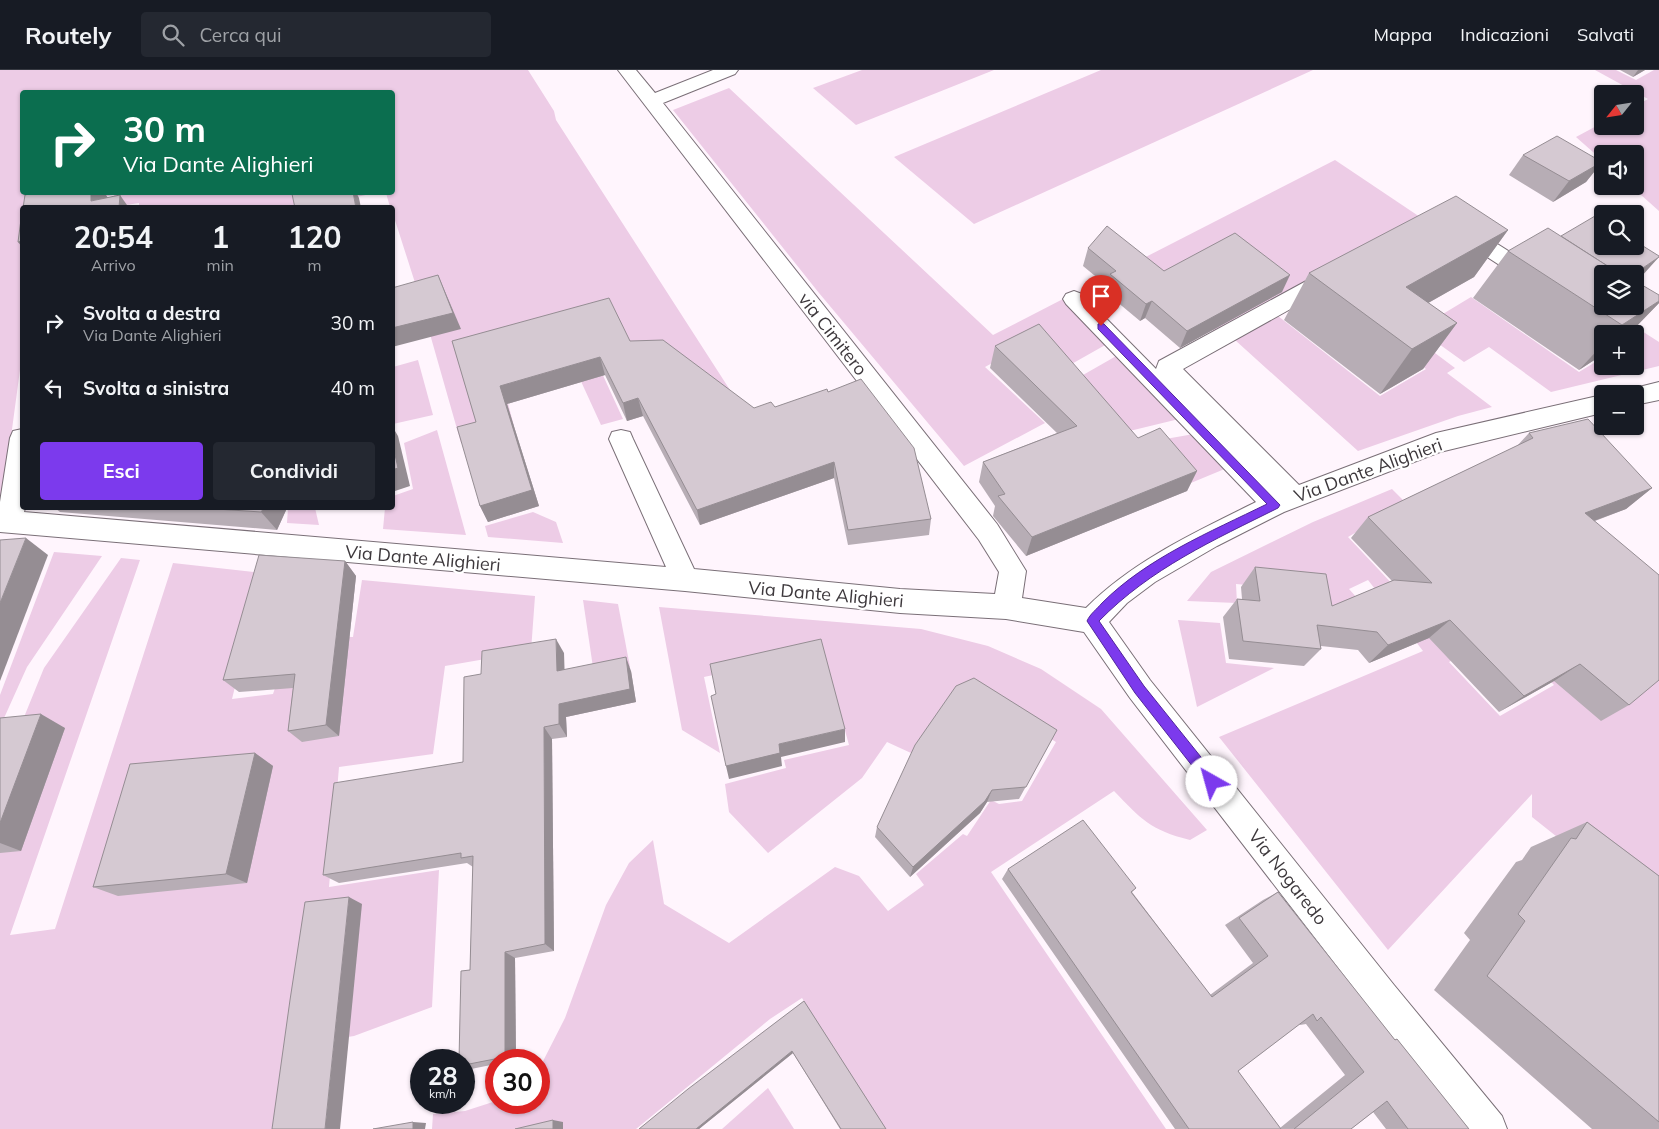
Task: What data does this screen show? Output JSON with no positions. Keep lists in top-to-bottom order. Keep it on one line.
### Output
{"streets":{"street":["via Cimitero","Via Dante Alighieri","Via Nogaredo"]},"crossings":[["via Cimitero","Via Dante Alighieri"],["Via Dante Alighieri","Via Nogaredo"]],"north":"bottom left","page":{"header":"Routely","search":"Cerca qui","nav":["Mappa","Indicazioni","Salvati"],"map_buttons":["+","−"],"turn":["30 m","Via Dante Alighieri"],"eta":["20:54","Arrivo","1","min","120","m"],"list":[{"name":"Svolta a destra","note":"Via Dante Alighieri","value":"30 m"},{"name":"Svolta a sinistra","value":"40 m"}],"buttons":["Esci","Condividi"],"speed":"28 km/h","limit":"30"}}
